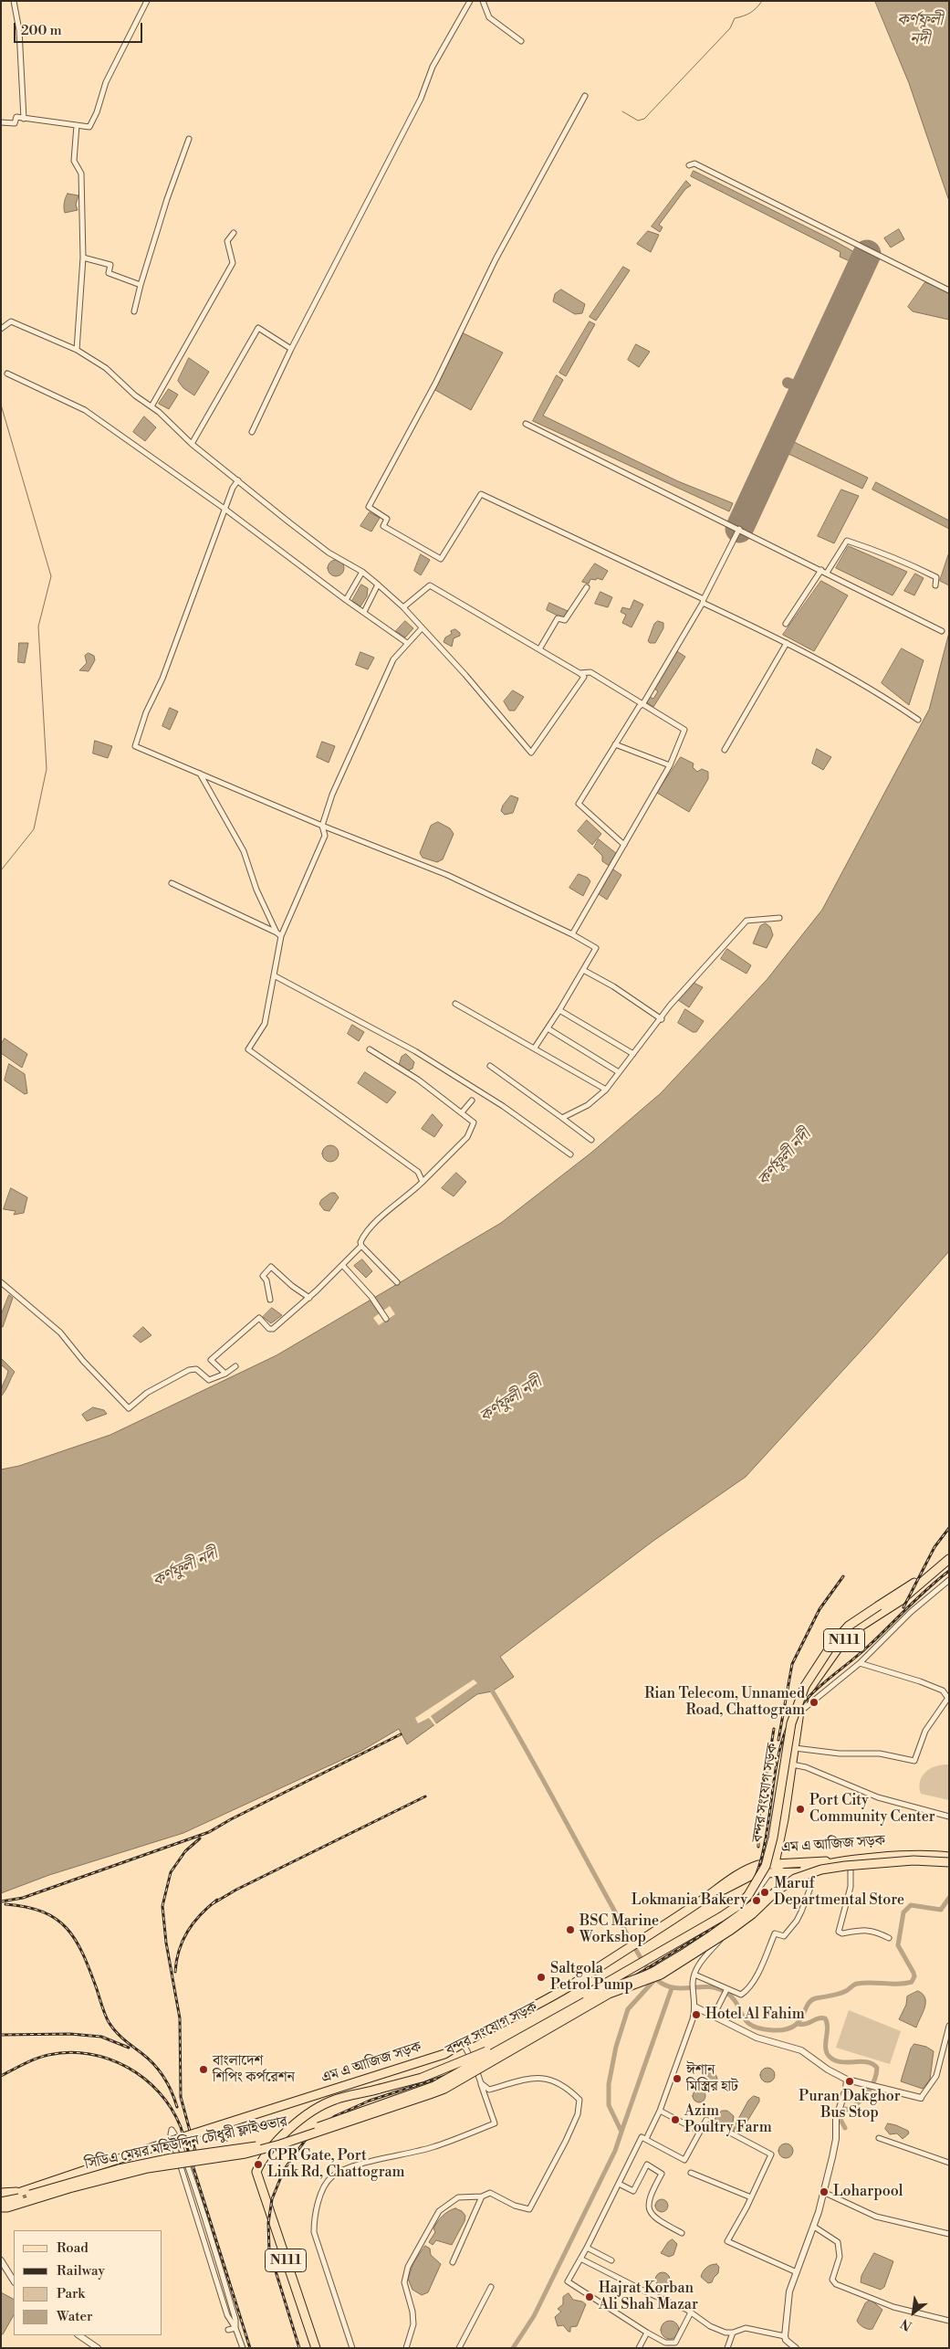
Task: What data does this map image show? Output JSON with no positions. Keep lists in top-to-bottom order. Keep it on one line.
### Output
{"streets":{"main road":["N111","বন্দর সংযোগ সড়ক","এম এ আজিজ সড়ক","সিডিএ মেয়র মহিউদ্দিন চৌধুরী ফ্লাইওভার"]},"crossings":[["N111","বন্দর সংযোগ সড়ক"],["N111","এম এ আজিজ সড়ক"],["এম এ আজিজ সড়ক","সিডিএ মেয়র মহিউদ্দিন চৌধুরী ফ্লাইওভার"]],"water":["কর্ণফুলী নদী"],"places":["Rian Telecom, Unnamed Road, Chattogram","Port City Community Center","Maruf Departmental Store","Lokmania Bakery","BSC Marine Workshop","Saltgola Petrol Pump","Hotel Al Fahim","বাংলাদেশ শিপিং কর্পরেশন","ঈশান মিস্ত্রির হাট","Puran Dakghor Bus Stop","Azim Poultry Farm","CPR Gate, Port Link Rd, Chattogram","Loharpool","Hajrat Korban Ali Shah Mazar"],"legend":["Road","Railway","Park","Water"],"scale_bar":"200 m","north":"bottom left"}
